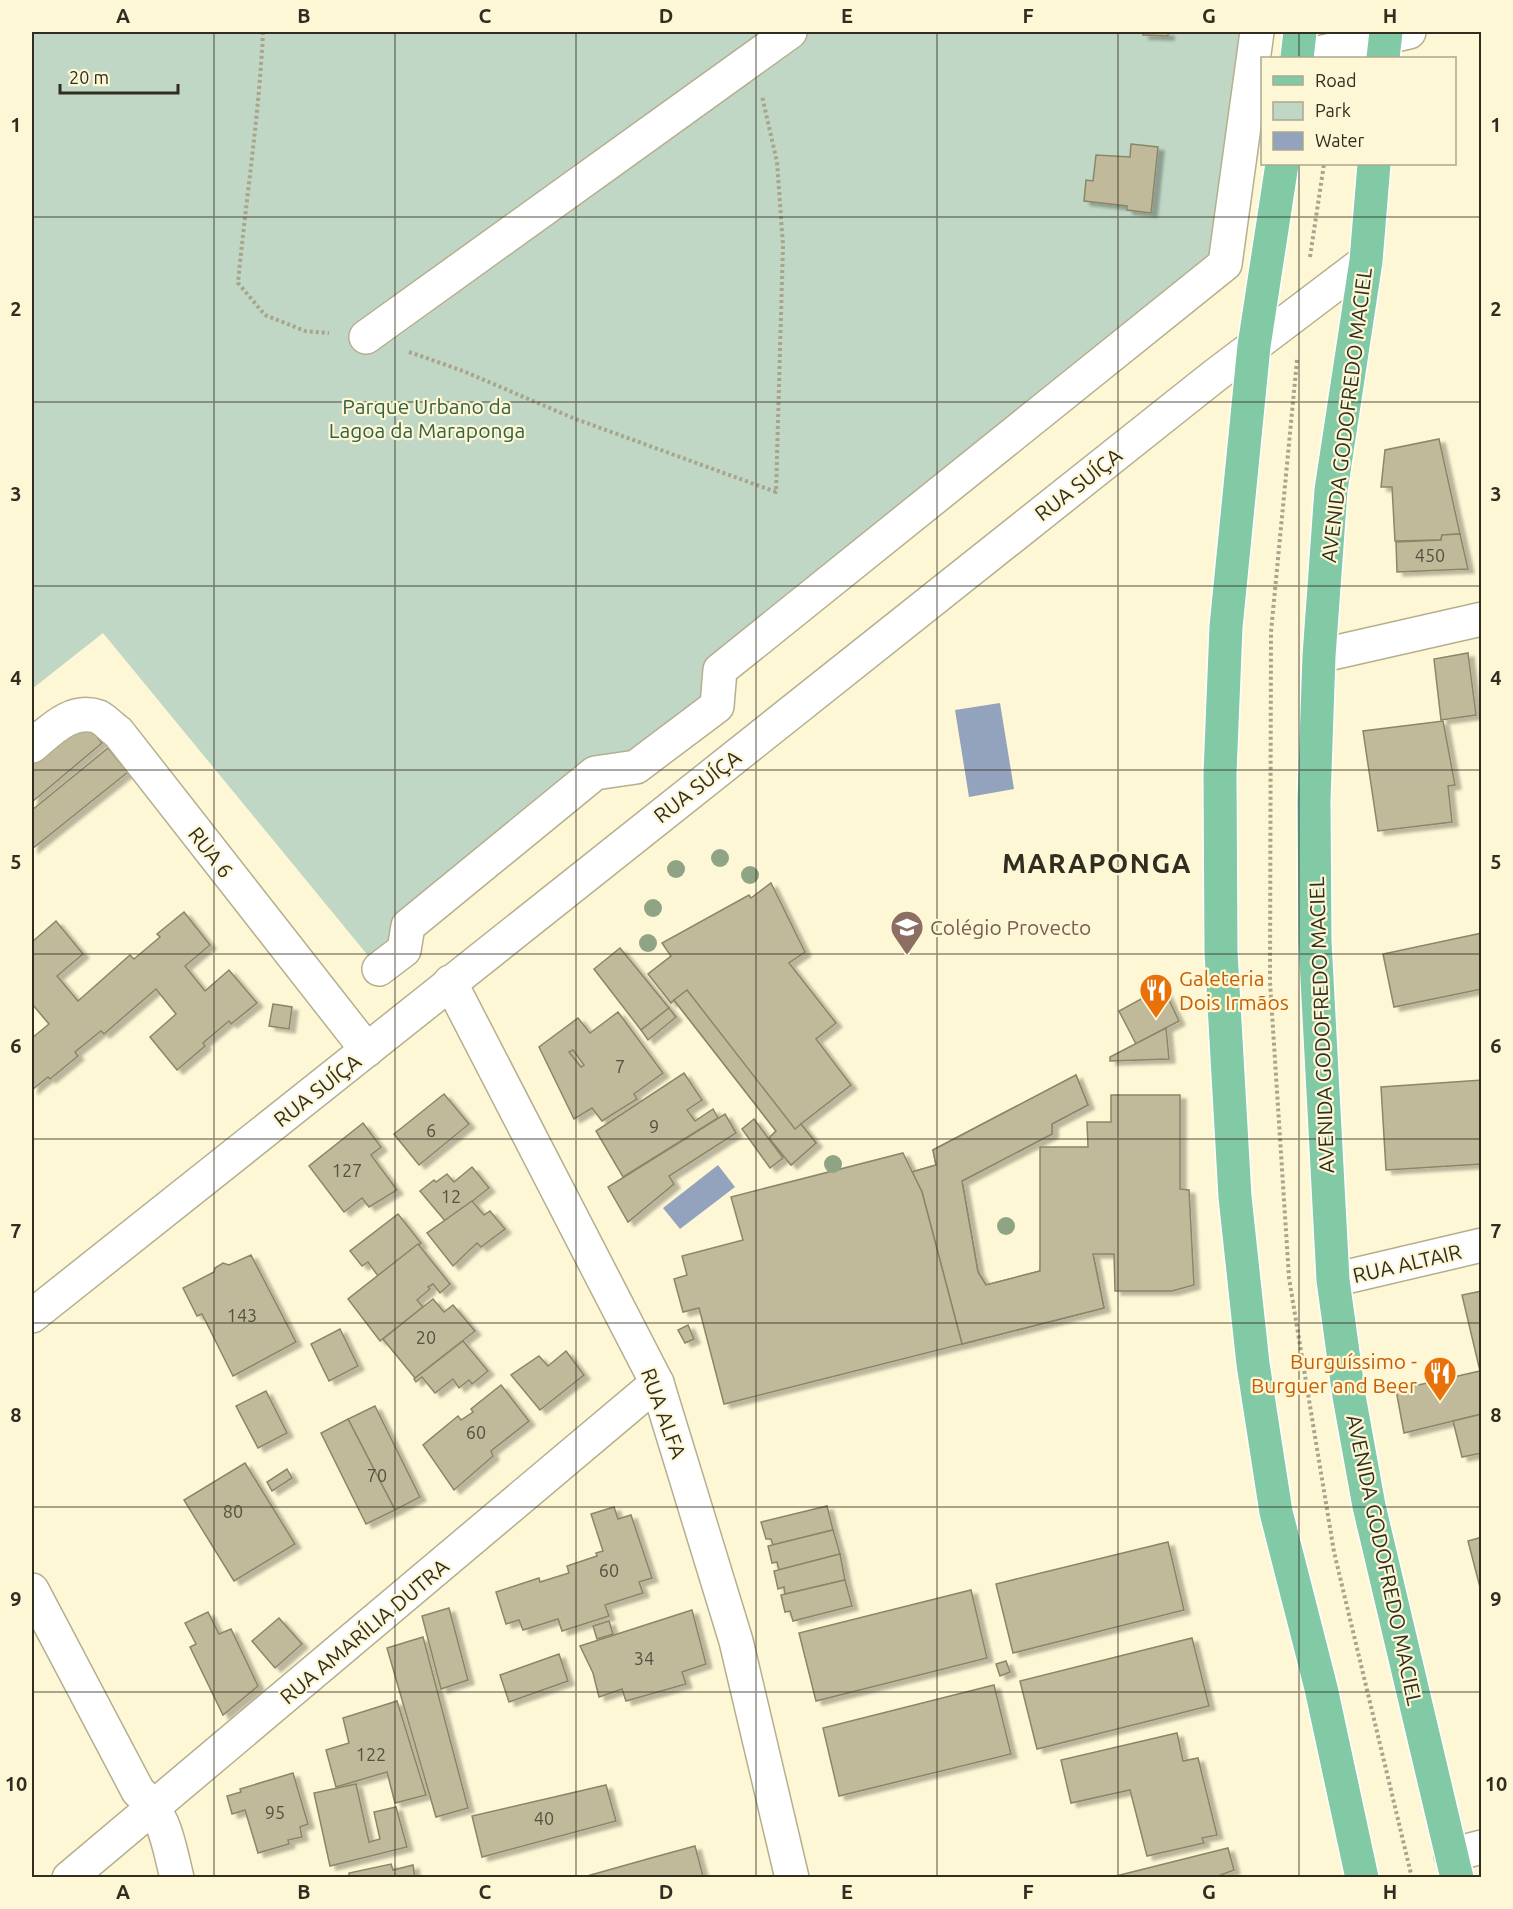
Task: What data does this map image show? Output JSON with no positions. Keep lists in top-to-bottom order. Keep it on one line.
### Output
{"streets":{"main road":["AVENIDA GODOFREDO MACIEL"],"street":["RUA SUÍÇA","RUA 6","RUA ALTAIR","RUA ALFA","RUA AMARÍLIA DUTRA"]},"crossings":[["AVENIDA GODOFREDO MACIEL","RUA SUÍÇA"],["AVENIDA GODOFREDO MACIEL","RUA ALTAIR"],["RUA SUÍÇA","RUA 6"],["RUA SUÍÇA","RUA ALFA"],["RUA ALFA","RUA AMARÍLIA DUTRA"]],"districts":["MARAPONGA"],"parks":["Parque Urbano da Lagoa da Maraponga"],"places":{"school or university":["Colégio Provecto"],"restaurant":["Galeteria Dois Irmãos","Burguíssimo - Burguer and Beer"]},"house_numbers":["450","7","9","6","127","12","143","20","60","70","80","60","34","122","95","40"],"legend":["Road","Park","Water"],"scale_bar":"20 m","grid":{"columns":["A","B","C","D","E","F","G","H"],"rows":["1","2","3","4","5","6","7","8","9","10"]}}
